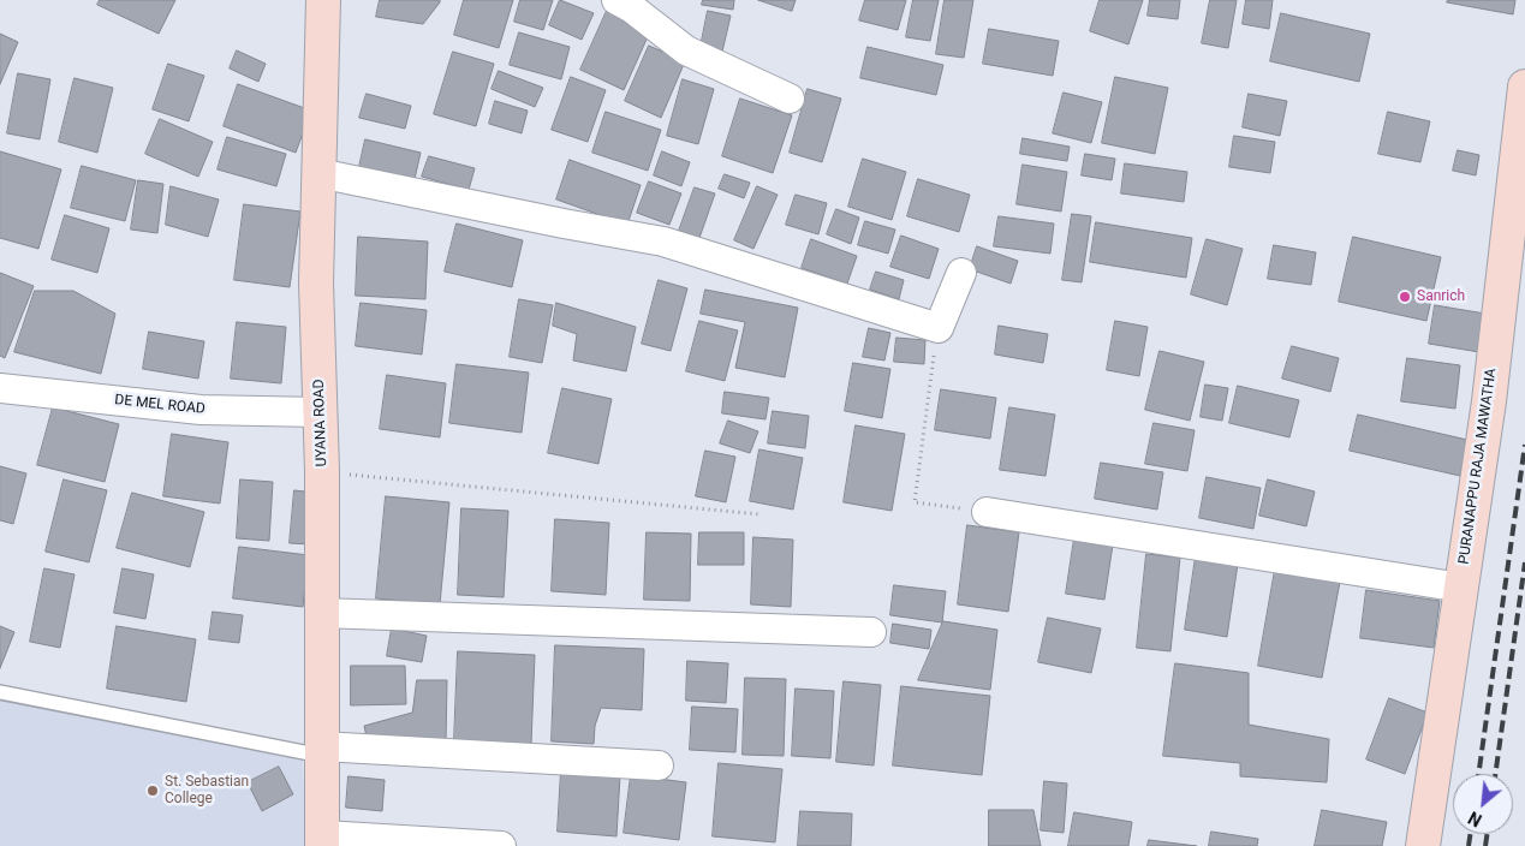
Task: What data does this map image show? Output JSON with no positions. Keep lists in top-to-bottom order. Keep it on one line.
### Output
{"streets":{"street":["DE MEL ROAD","UYANA ROAD","PURANAPPU RAJA MAWATHA"]},"crossings":[["DE MEL ROAD","UYANA ROAD"]],"places":["Sanrich","St. Sebastian College"],"north":"bottom left"}
